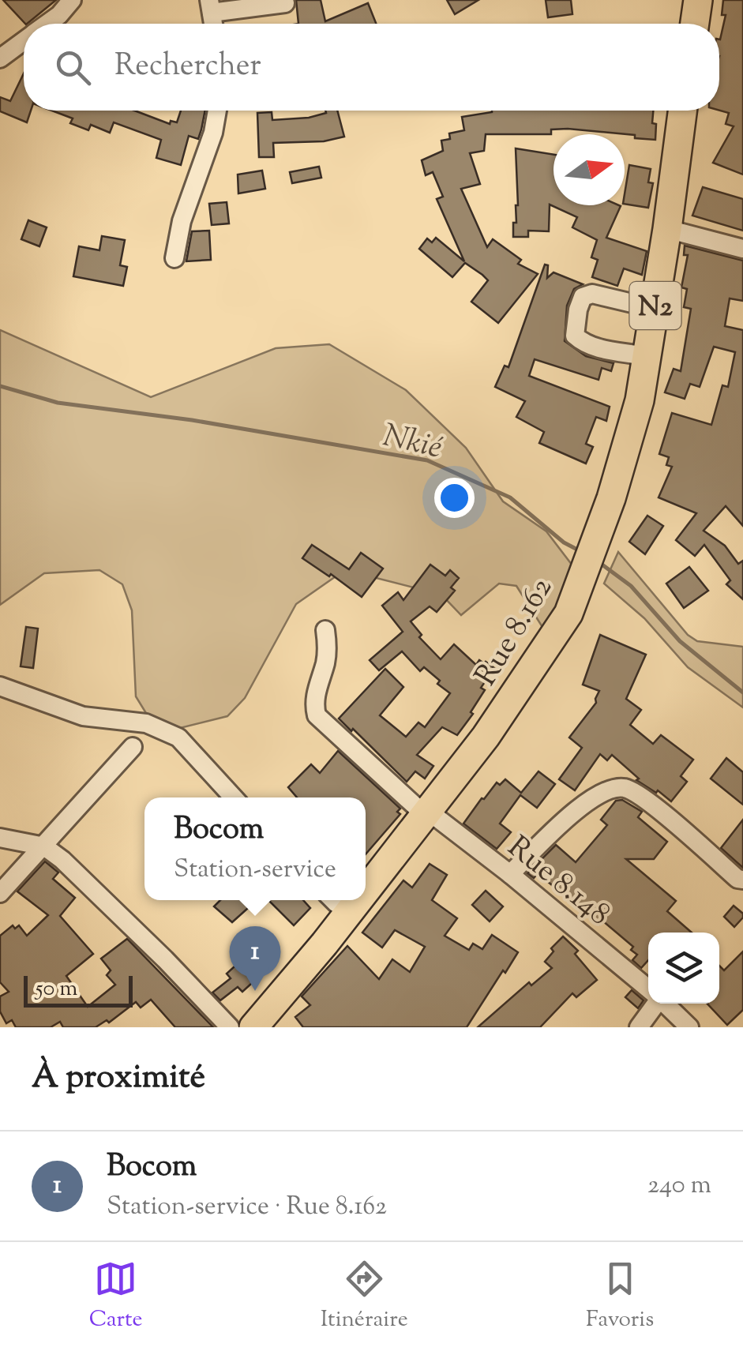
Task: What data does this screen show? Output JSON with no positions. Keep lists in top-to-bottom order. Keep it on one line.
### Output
{"streets":{"highway":["N2","Rue 8.162"],"street":["Rue 8.148"]},"crossings":[["Rue 8.162","Rue 8.148"]],"water":["Nkié"],"scale_bar":"50 m","north":"right","page":{"search":"Rechercher","popup":["Bocom","Station-service"],"pins":"1","scale":"50 m","heading":"À proximité","list":[{"mark":"1","name":"Bocom","note":"Station-service · Rue 8.162","value":"240 m"}],"nav":["Carte","Itinéraire","Favoris"]}}
